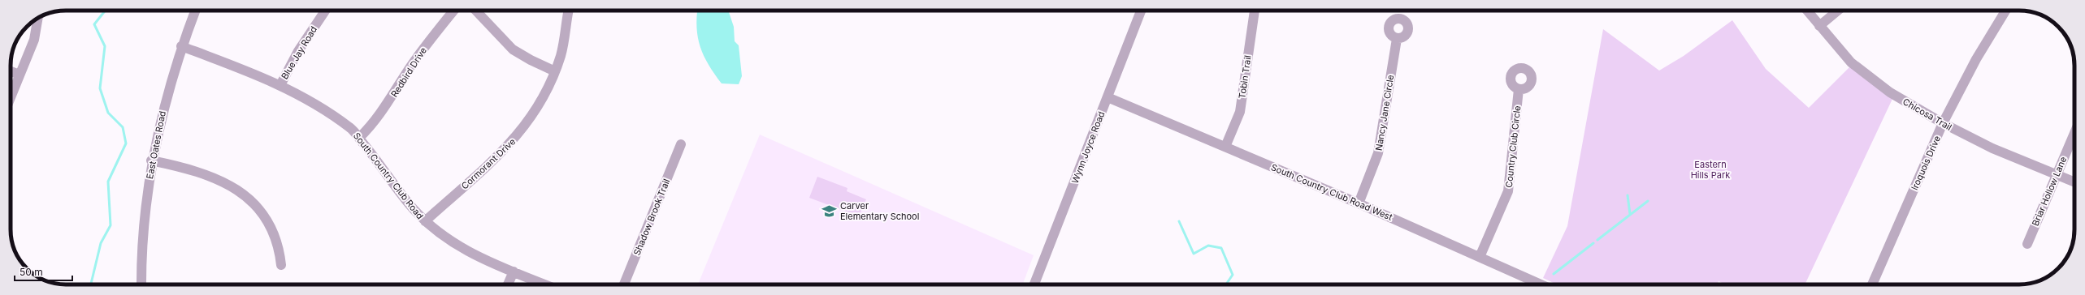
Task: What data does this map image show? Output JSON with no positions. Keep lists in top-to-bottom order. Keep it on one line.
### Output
{"streets":{"street":["Blue Jay Road","Redbird Drive","Tobin Trail","Nancy Jane Circle","Chicosa Trail","East Oates Road","Country Club Circle","Wynn Joyce Road","Iroquois Drive","Cormorant Drive","South Country Club Road","Briar Hollow Lane","South Country Club Road West","Shadow Brook Trail"]},"crossings":[["Blue Jay Road","South Country Club Road"],["Redbird Drive","South Country Club Road"],["Tobin Trail","South Country Club Road West"],["Nancy Jane Circle","South Country Club Road West"],["Chicosa Trail","Iroquois Drive"],["Chicosa Trail","Briar Hollow Lane"],["East Oates Road","South Country Club Road"],["Country Club Circle","South Country Club Road West"],["Wynn Joyce Road","South Country Club Road West"],["Cormorant Drive","South Country Club Road"]],"parks":["Eastern Hills Park"],"places":{"school or university":["Carver Elementary School"]},"scale_bar":"50 m"}
